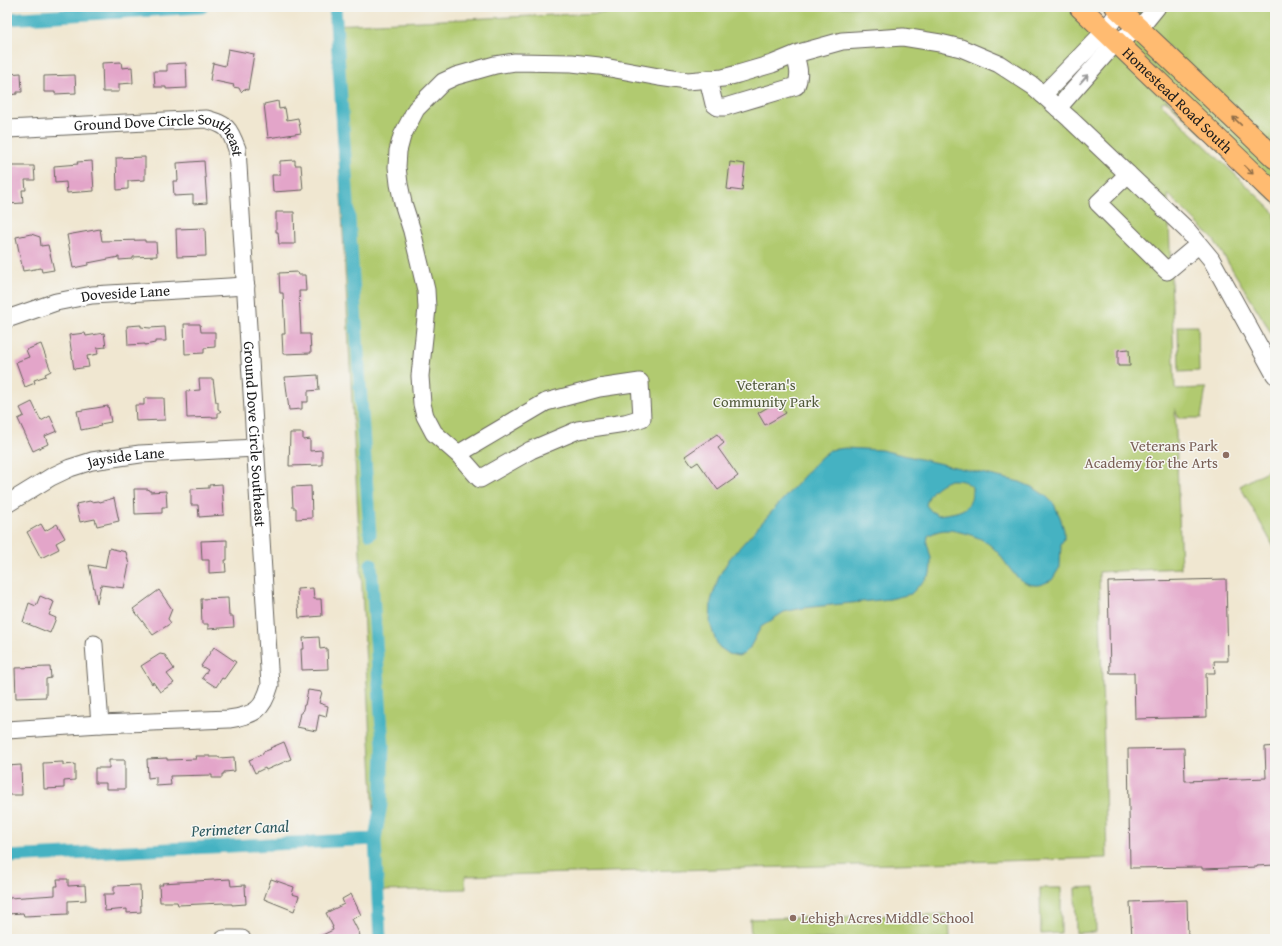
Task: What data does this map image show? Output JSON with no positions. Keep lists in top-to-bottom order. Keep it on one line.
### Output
{"streets":{"main road":["Homestead Road South"],"street":["Ground Dove Circle Southeast","Doveside Lane","Jayside Lane"]},"crossings":[["Ground Dove Circle Southeast","Doveside Lane"],["Ground Dove Circle Southeast","Jayside Lane"]],"water":["Perimeter Canal"],"parks":["Veteran's Community Park"],"places":["Veterans Park Academy for the Arts","Lehigh Acres Middle School"]}
